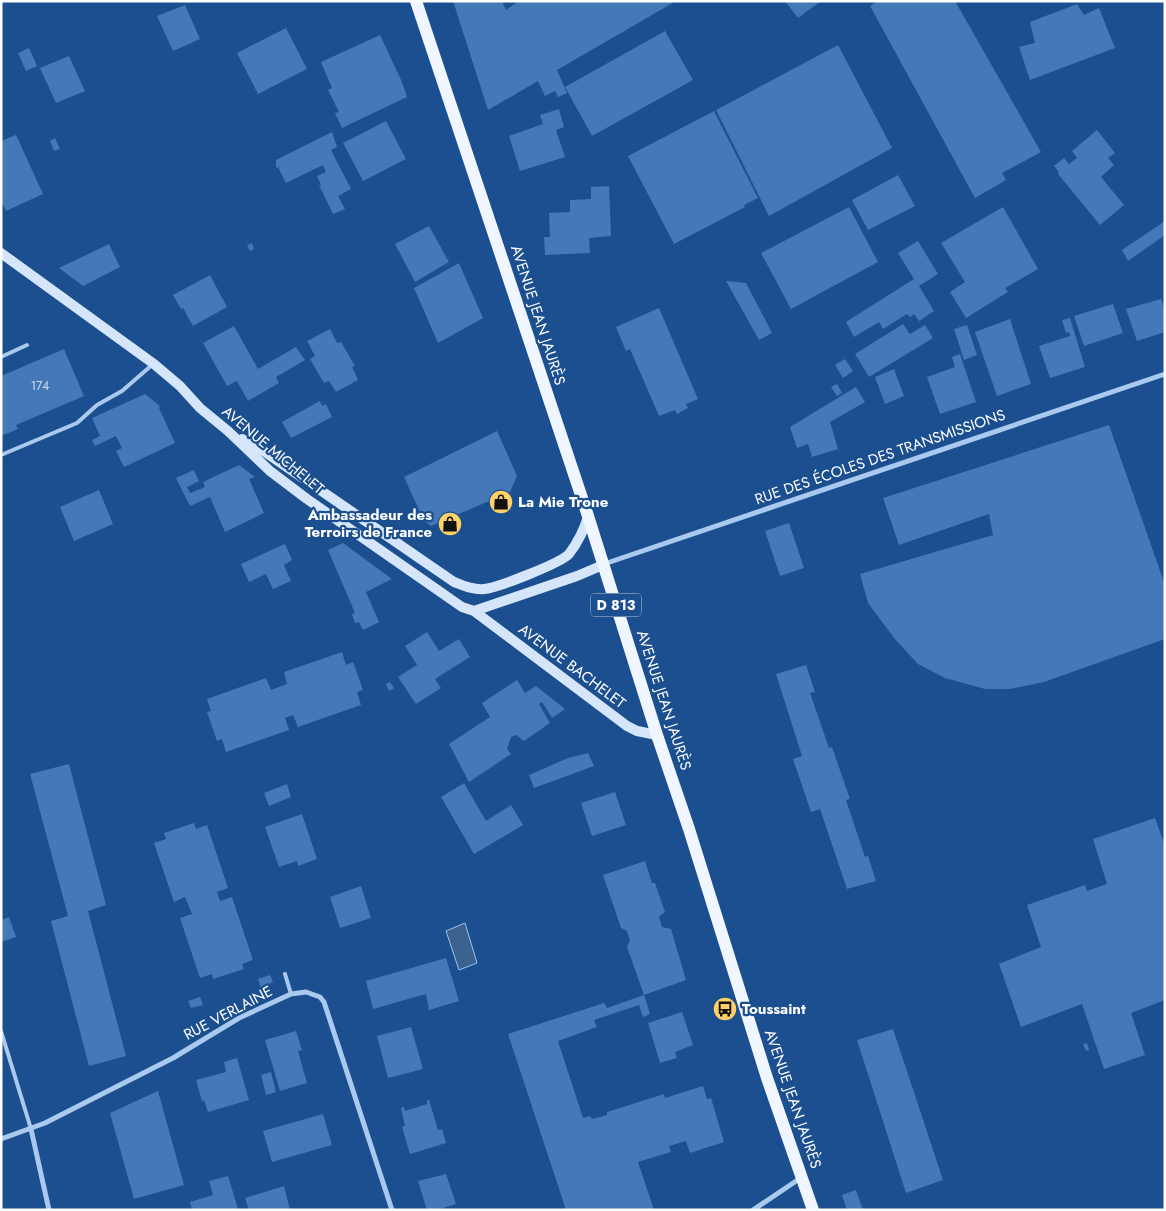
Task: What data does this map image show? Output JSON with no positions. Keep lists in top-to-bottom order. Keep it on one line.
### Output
{"streets":{"main road":["AVENUE JEAN JAURÈS","D 813"],"street":["AVENUE MICHELET","RUE DES ÉCOLES DES TRANSMISSIONS","AVENUE BACHELET","RUE VERLAINE"]},"crossings":[["AVENUE JEAN JAURÈS","RUE DES ÉCOLES DES TRANSMISSIONS"],["AVENUE JEAN JAURÈS","AVENUE BACHELET"],["AVENUE MICHELET","AVENUE BACHELET"]],"places":{"shop":["La Mie Trone","Ambassadeur des Terroirs de France"],"bus stop":["Toussaint"]},"house_numbers":["174"]}
